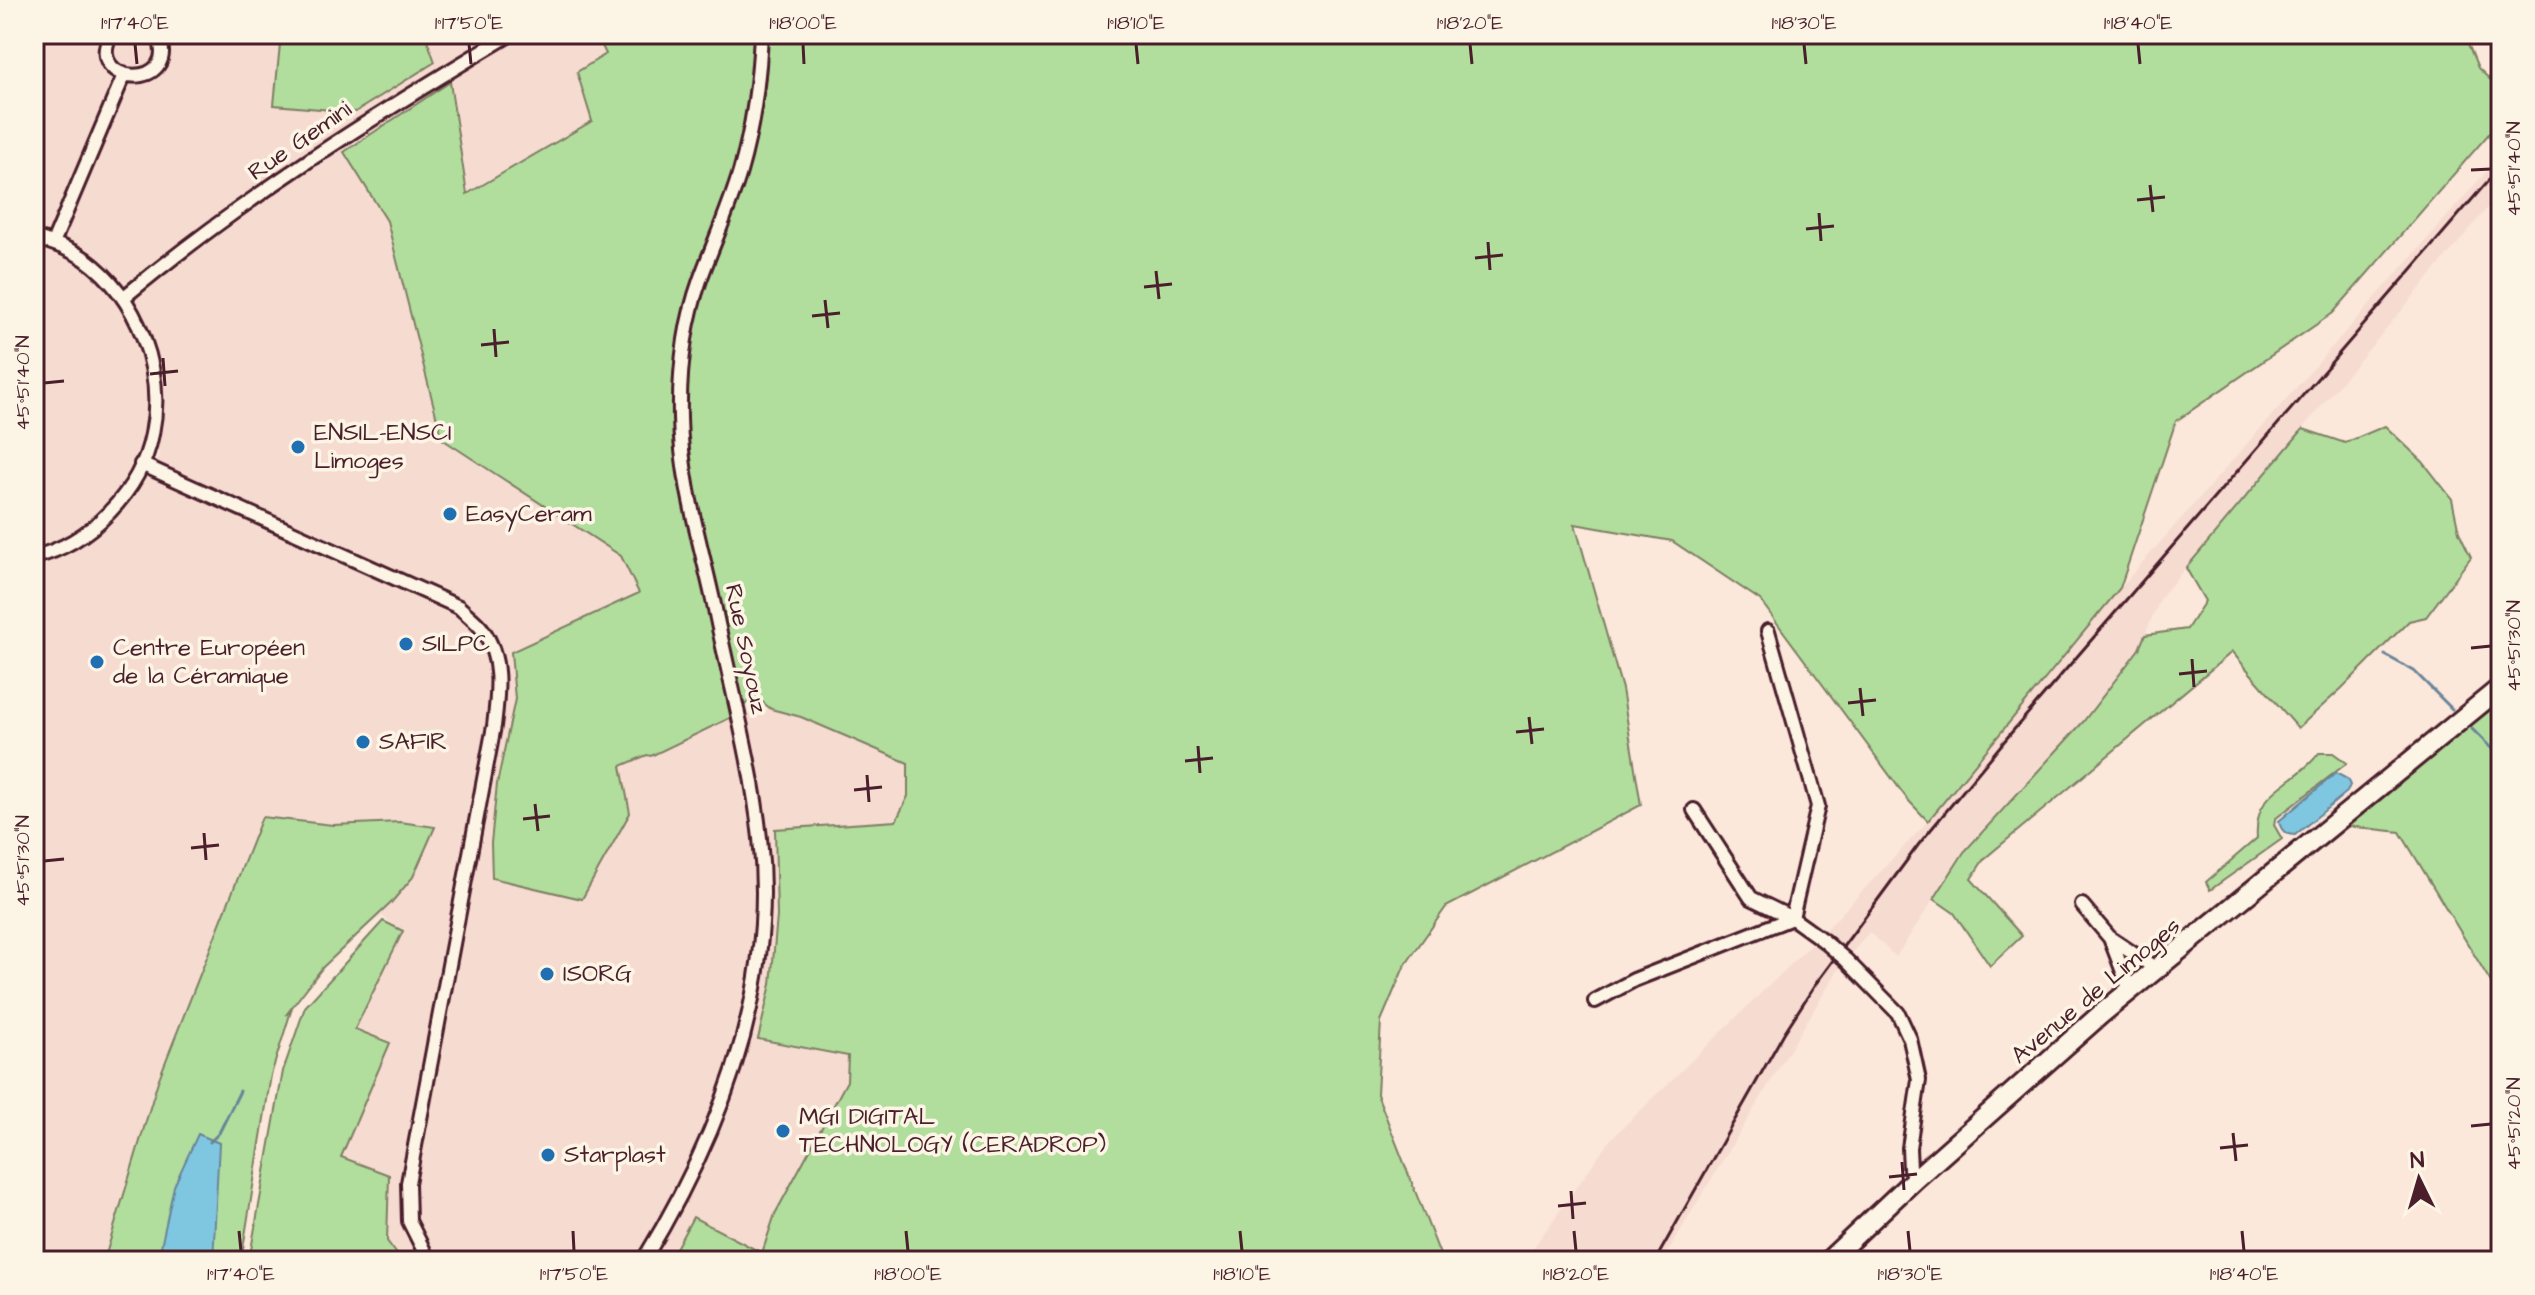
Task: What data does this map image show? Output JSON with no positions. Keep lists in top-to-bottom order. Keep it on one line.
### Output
{"streets":{"main road":["Avenue de Limoges"],"street":["Rue Gemini","Rue Soyouz"]},"places":["ENSIL-ENSCI Limoges","EasyCeram","SILPC","Centre Européen de la Céramique","SAFIR","ISORG","MGI DIGITAL TECHNOLOGY (CERADROP)","Starplast"],"north":"top","coordinates":["1°17'40\"E","1°17'50\"E","1°18'00\"E","1°18'10\"E","1°18'20\"E","1°18'30\"E","1°18'40\"E","45°51'40\"N","45°51'30\"N","45°51'20\"N"]}
